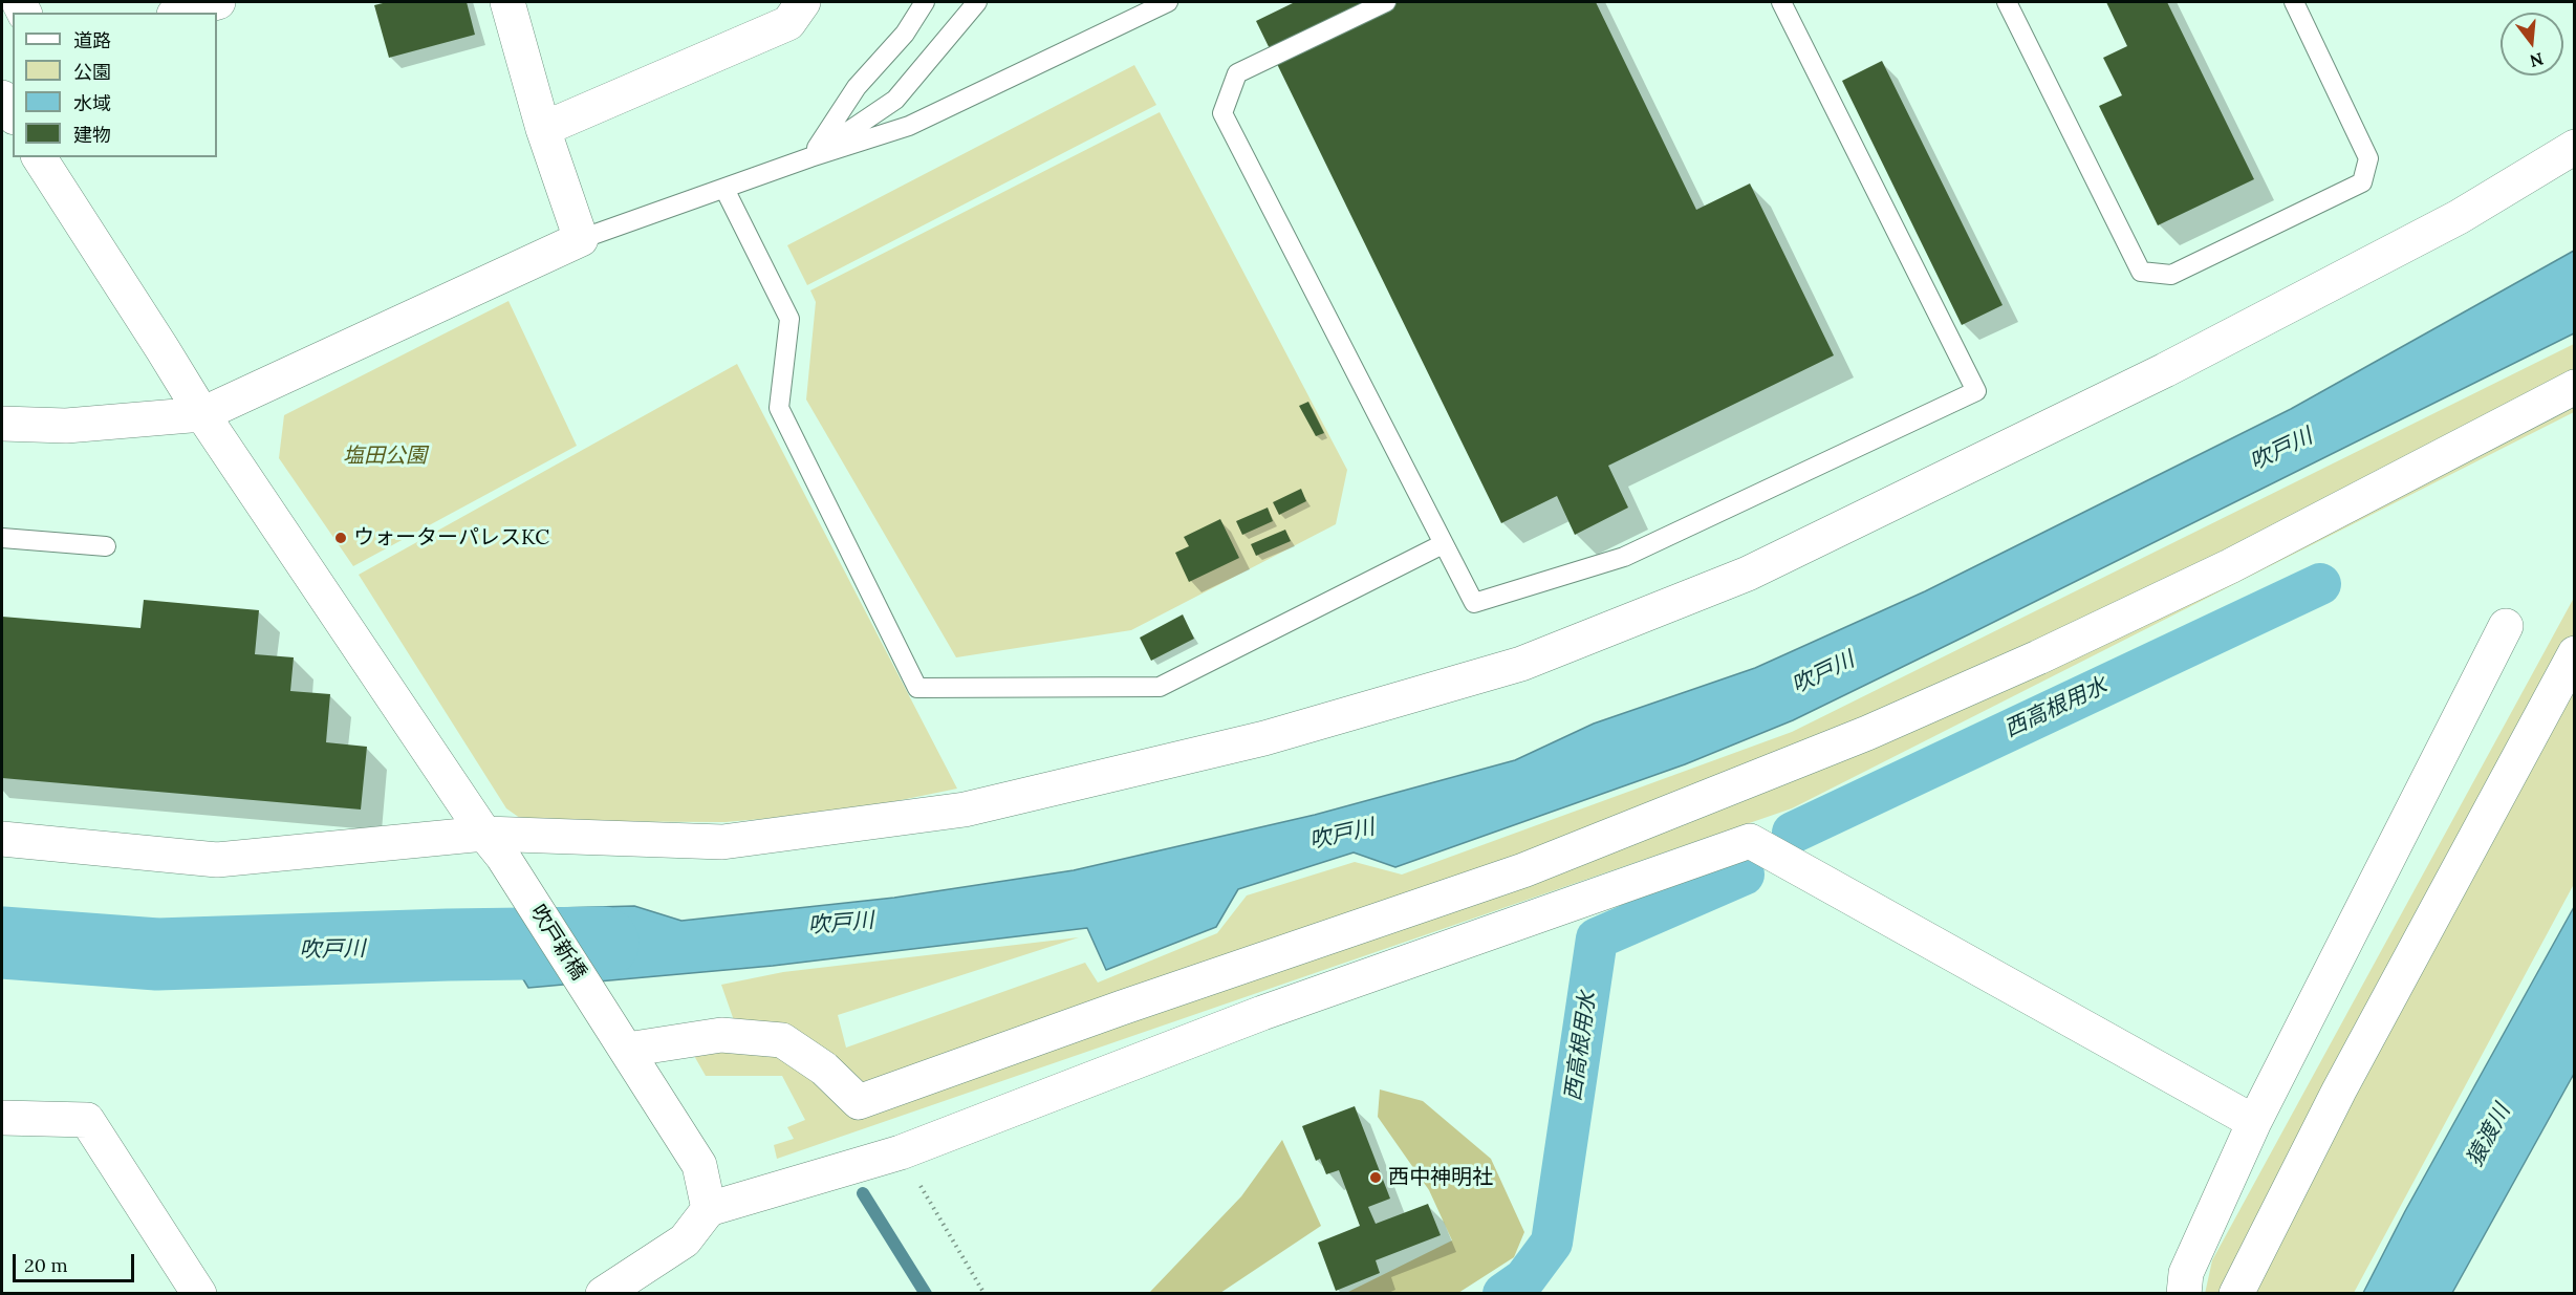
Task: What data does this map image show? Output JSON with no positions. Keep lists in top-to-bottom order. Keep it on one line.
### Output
{"streets":{"street":["吹戸新橋"]},"water":["吹戸川","西高根用水","猿渡川"],"parks":["塩田公園"],"places":["ウォーターパレスKC","西中神明社"],"legend":["道路","公園","水域","建物"],"scale_bar":"20 m","north":"bottom"}
